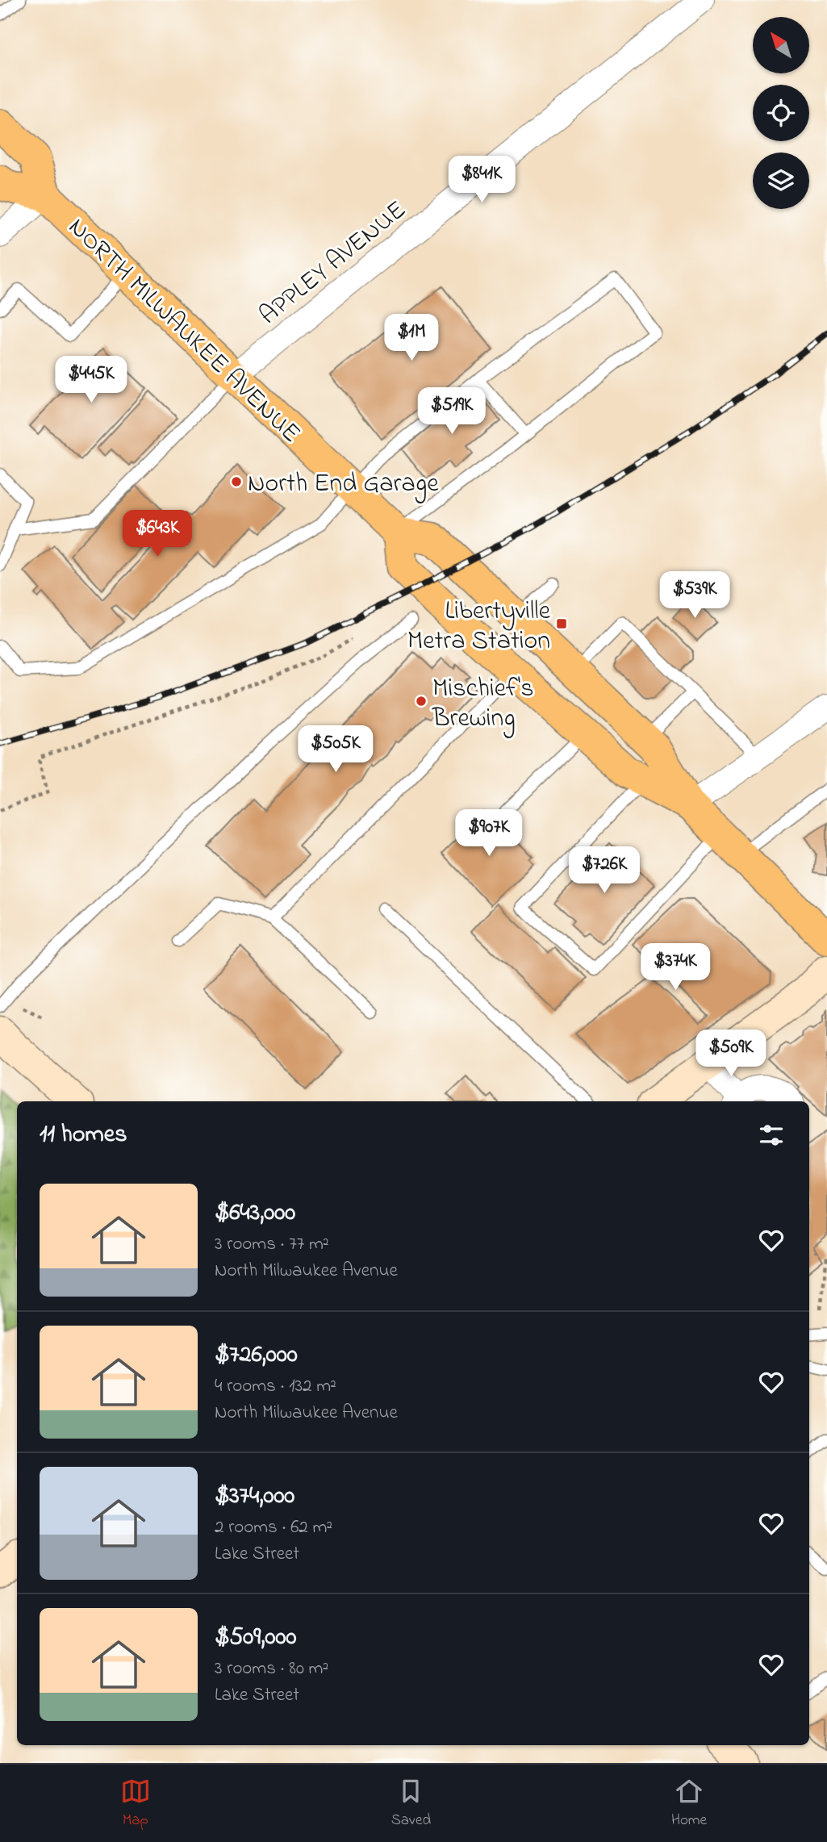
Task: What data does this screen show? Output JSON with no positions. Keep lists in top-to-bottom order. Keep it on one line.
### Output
{"streets":{"main road":["NORTH MILWAUKEE AVENUE"],"street":["APPLEY AVENUE"]},"crossings":[["APPLEY AVENUE","NORTH MILWAUKEE AVENUE"]],"places":{"other":["North End Garage","Mischief's Brewing"],"transit":["Libertyville Metra Station"]},"north":"top left","page":{"price":["$841K","$1M","$445K","$519K","$643K","$539K","$505K","$907K","$726K","$374K","$509K"],"heading":"11 homes","list":[{"name":"$643,000","note":"3 rooms · 77 m² · North Milwaukee Avenue"},{"name":"$726,000","note":"4 rooms · 132 m² · North Milwaukee Avenue"},{"name":"$374,000","note":"2 rooms · 62 m² · Lake Street"},{"name":"$509,000","note":"3 rooms · 80 m² · Lake Street"}],"tabs":["Map","Saved","Home"]}}
